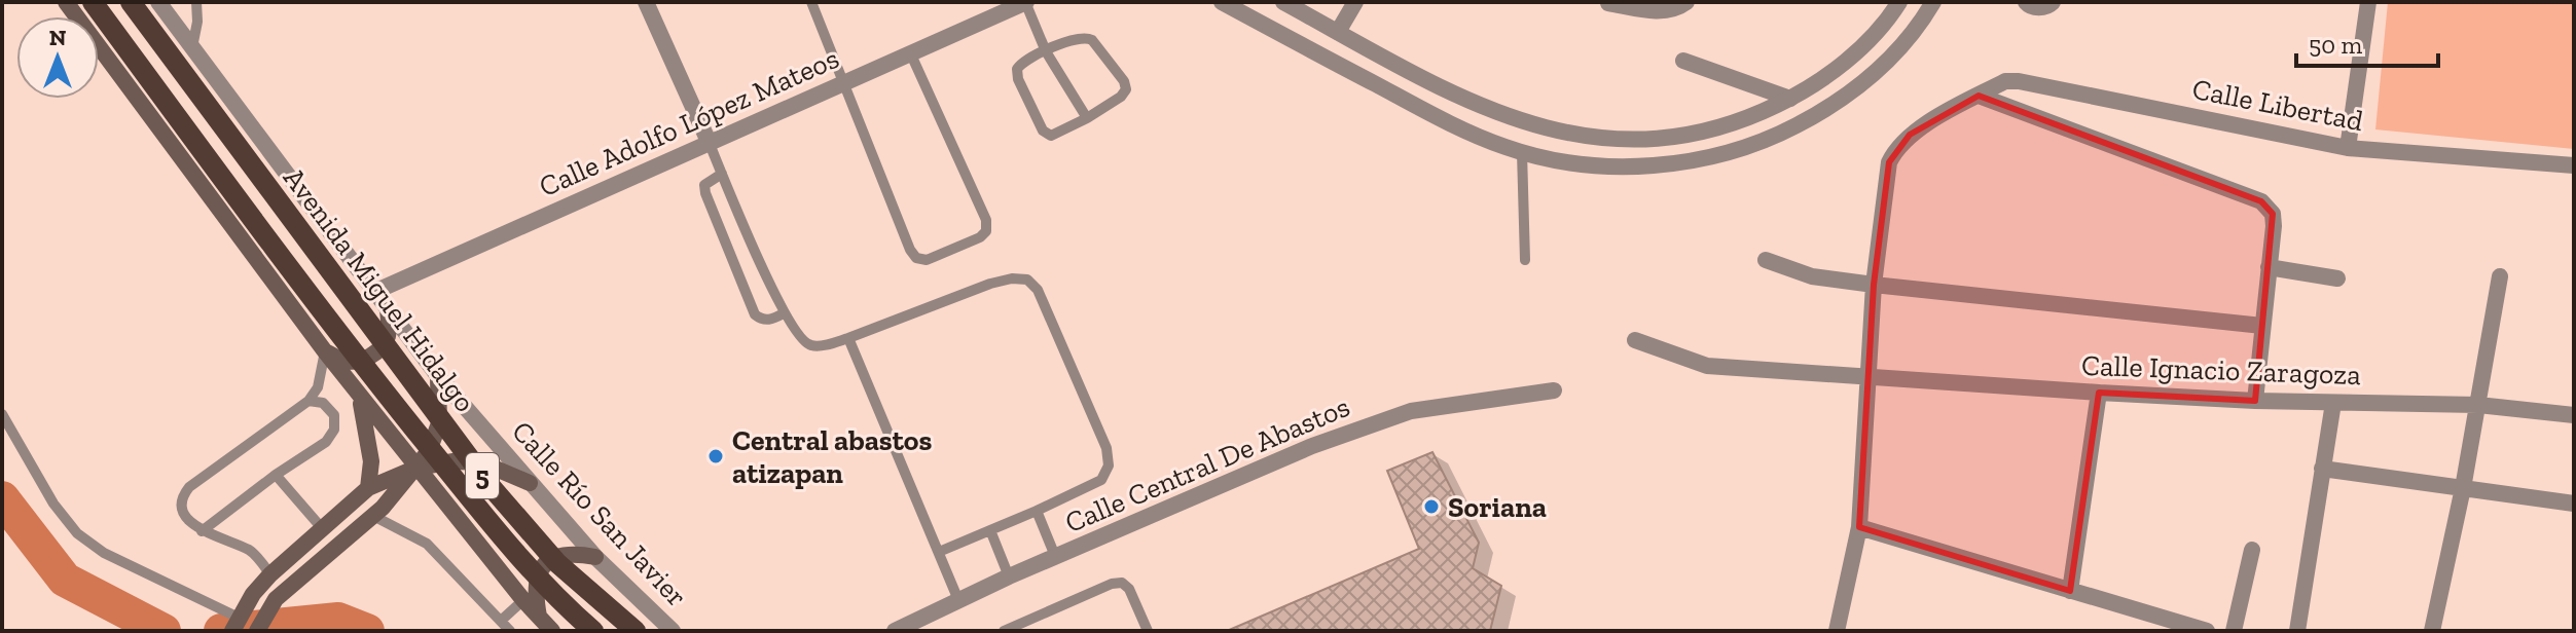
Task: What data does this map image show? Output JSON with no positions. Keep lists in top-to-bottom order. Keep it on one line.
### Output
{"streets":{"main road":["Avenida Miguel Hidalgo","5"],"street":["Calle Libertad","Calle Adolfo López Mateos","Calle Ignacio Zaragoza","Calle Central De Abastos","Calle Río San Javier"]},"crossings":[["Calle Adolfo López Mateos","Calle Río San Javier"]],"places":["Central abastos atizapan","Soriana"],"scale_bar":"50 m","north":"top"}
